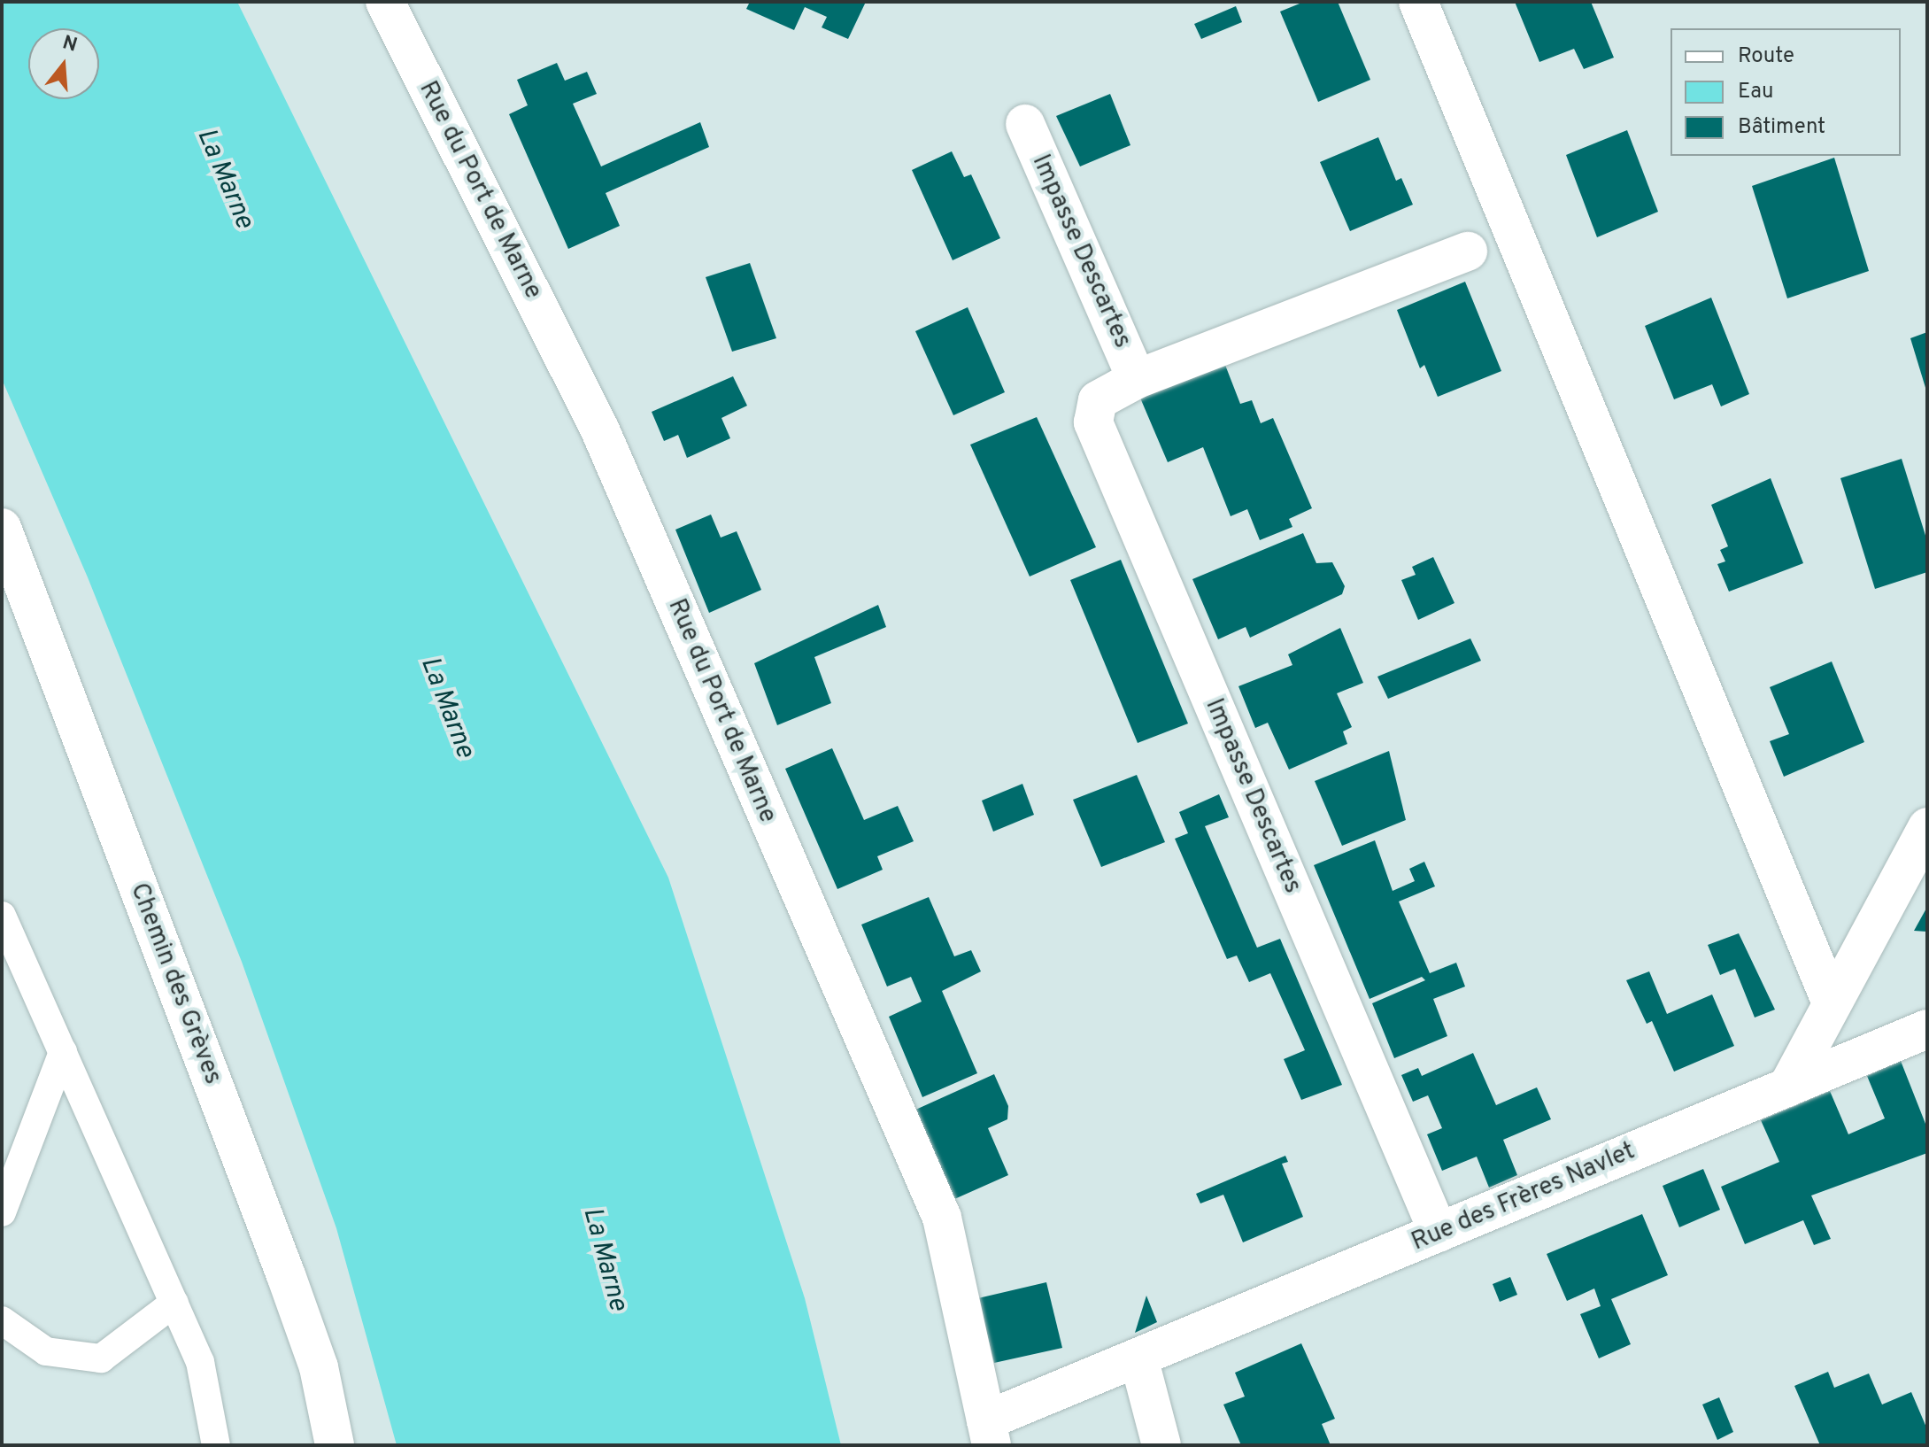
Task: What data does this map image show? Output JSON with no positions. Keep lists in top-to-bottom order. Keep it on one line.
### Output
{"streets":{"street":["Rue du Port de Marne","Impasse Descartes","Chemin des Grèves","Rue des Frères Navlet"]},"crossings":[["Rue du Port de Marne","Rue des Frères Navlet"],["Impasse Descartes","Rue des Frères Navlet"]],"water":["La Marne"],"legend":["Route","Eau","Bâtiment"],"north":"top"}
